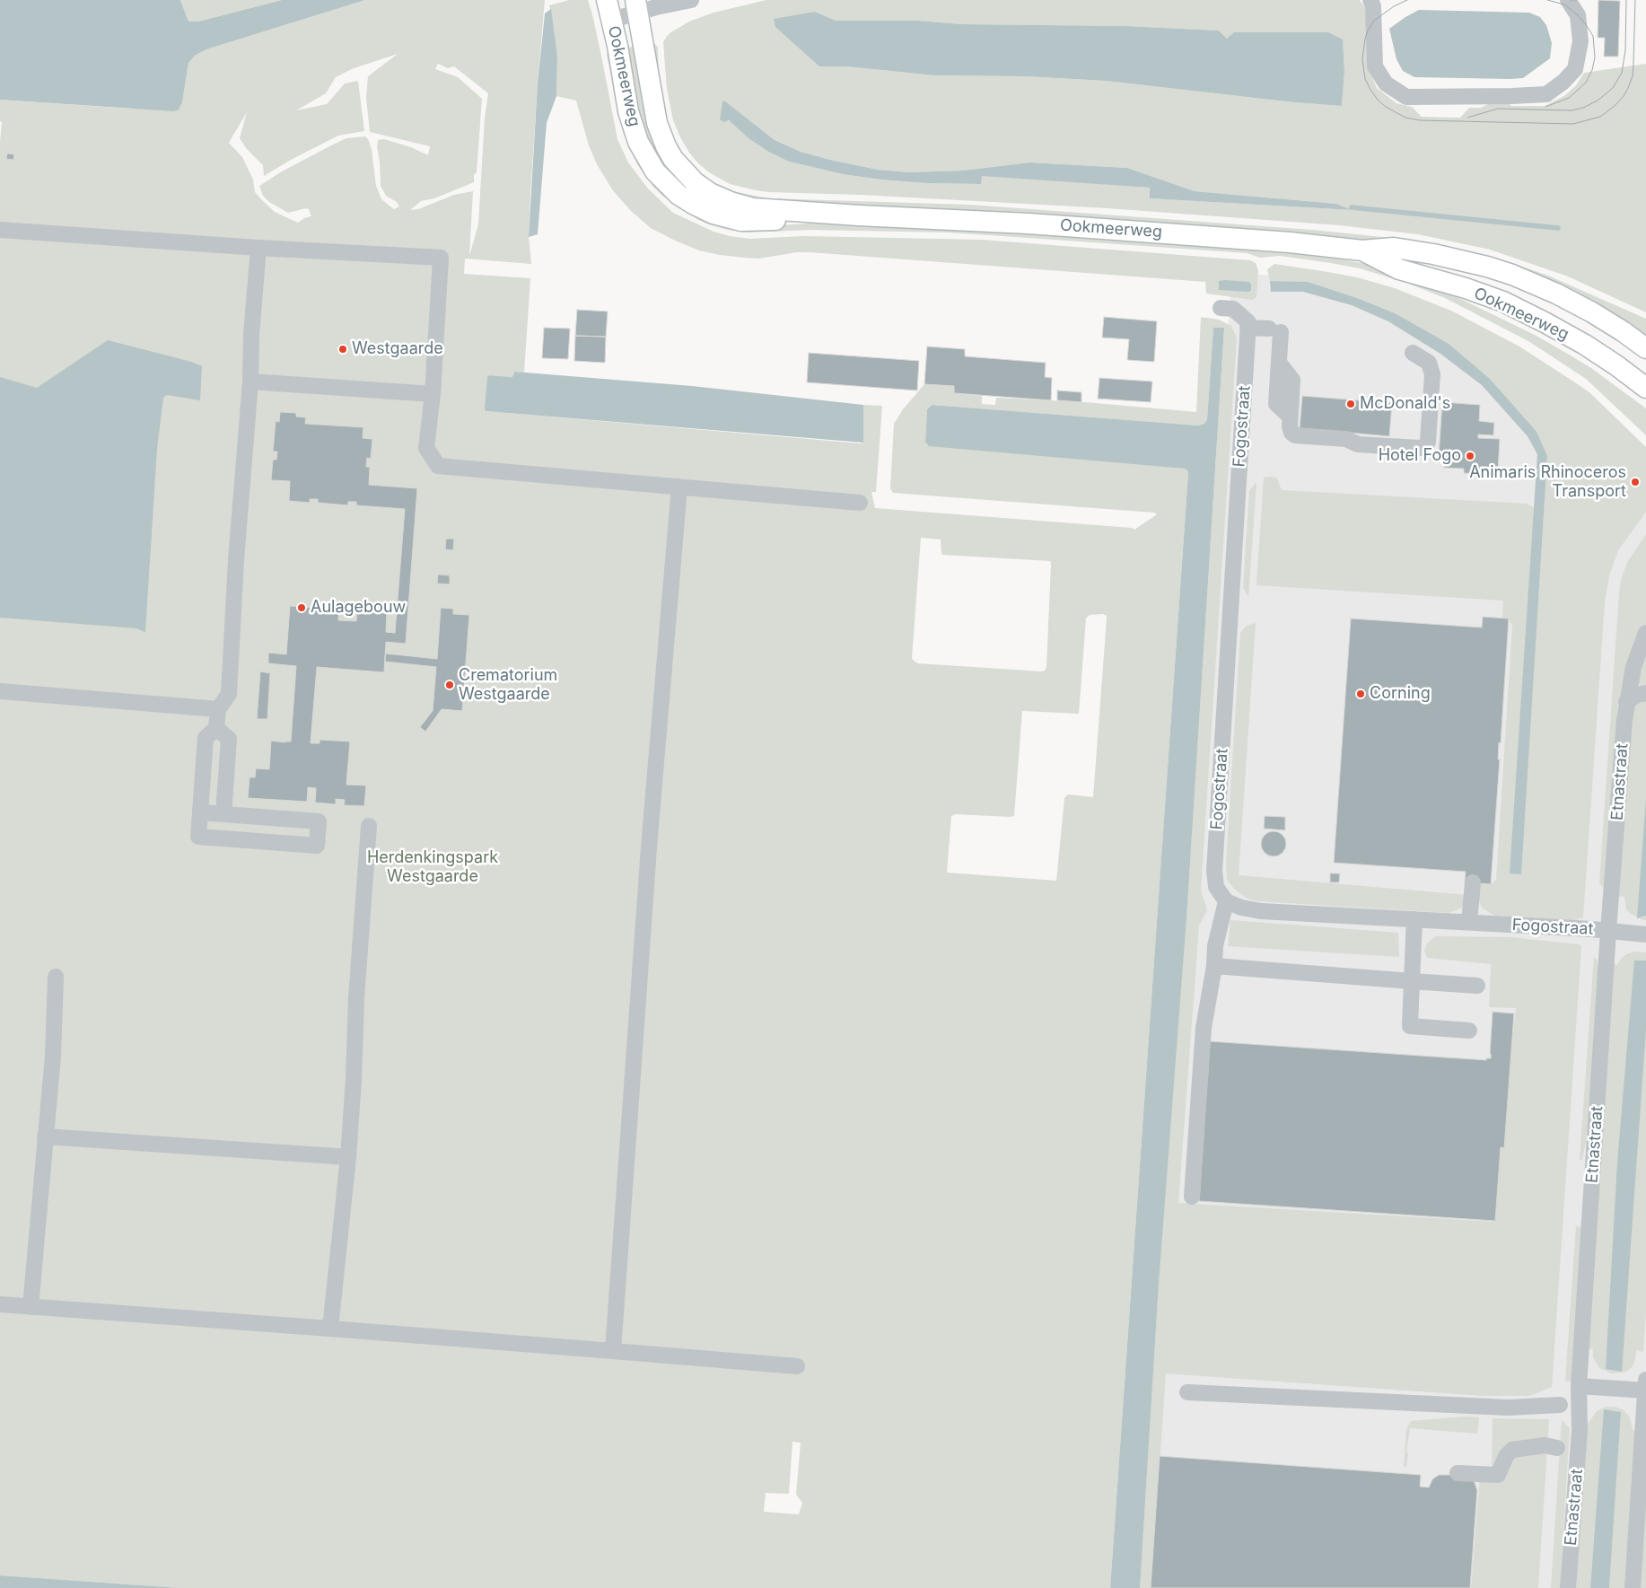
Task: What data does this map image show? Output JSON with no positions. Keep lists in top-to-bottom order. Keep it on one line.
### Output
{"streets":{"main road":["Ookmeerweg"],"street":["Fogostraat","Etnastraat"]},"crossings":[["Fogostraat","Etnastraat"]],"parks":["Herdenkingspark Westgaarde"],"places":["Westgaarde","McDonald's","Hotel Fogo","Animaris Rhinoceros Transport","Aulagebouw","Crematorium Westgaarde","Corning"]}
